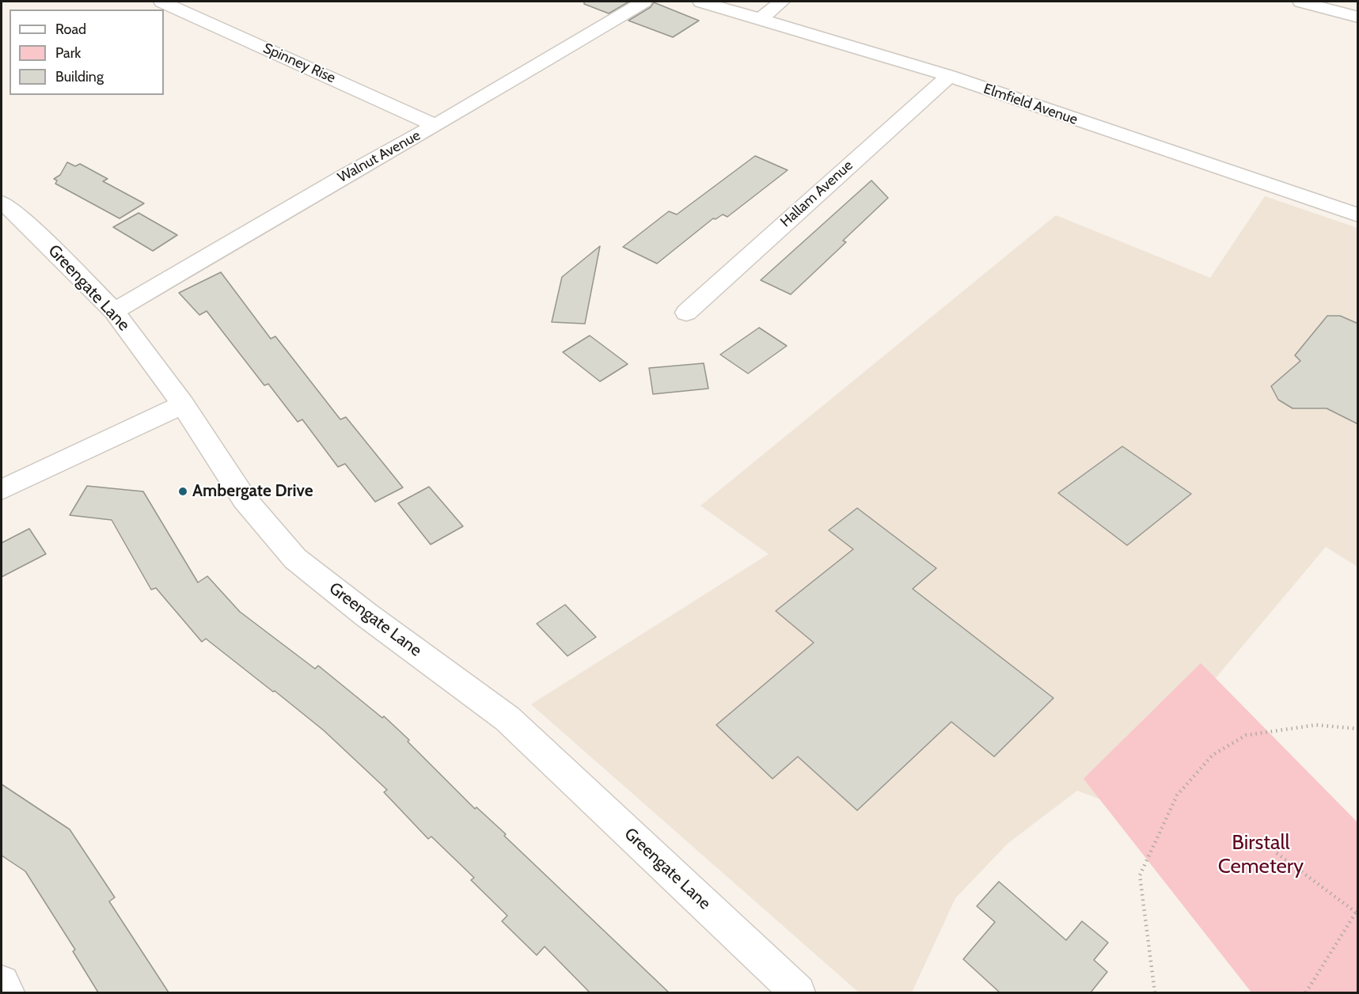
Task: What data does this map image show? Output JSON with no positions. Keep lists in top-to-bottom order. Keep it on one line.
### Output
{"streets":{"street":["Spinney Rise","Elmfield Avenue","Walnut Avenue","Hallam Avenue","Greengate Lane"]},"crossings":[["Spinney Rise","Walnut Avenue"],["Elmfield Avenue","Hallam Avenue"],["Walnut Avenue","Greengate Lane"]],"parks":["Birstall Cemetery"],"places":["Ambergate Drive"],"legend":["Road","Park","Building"]}
